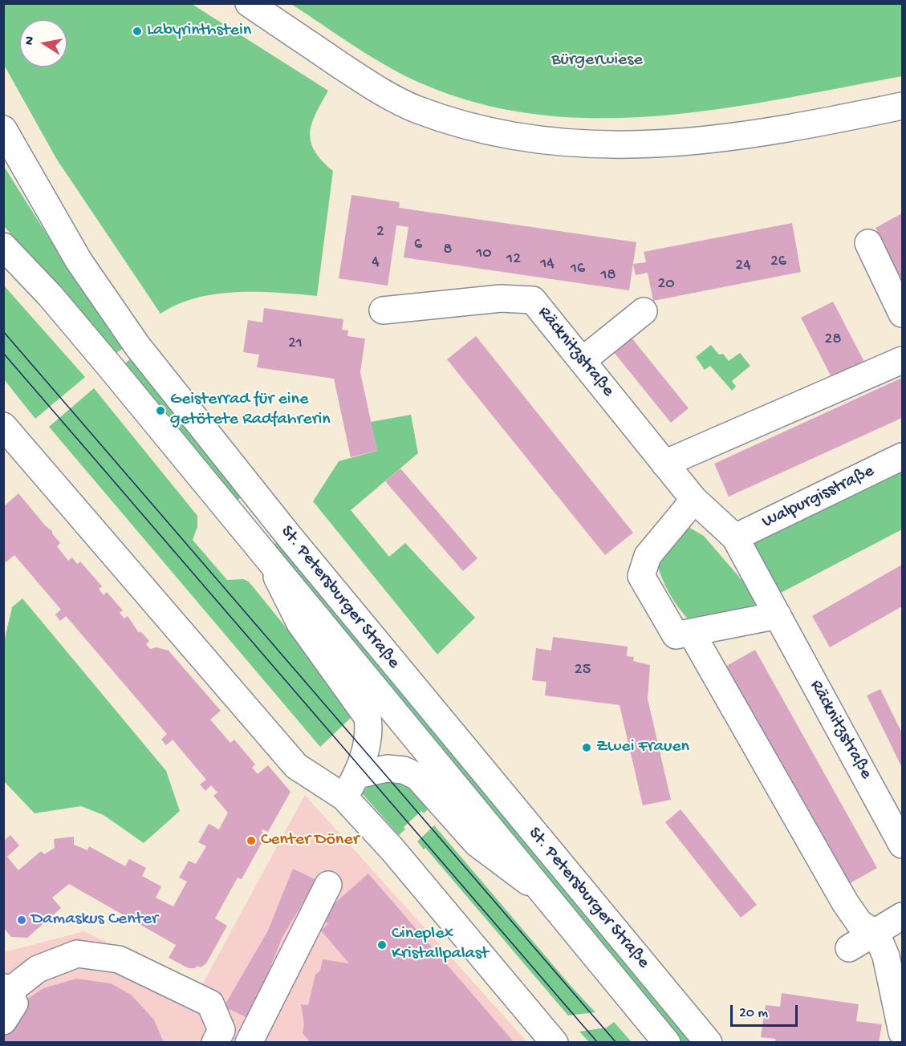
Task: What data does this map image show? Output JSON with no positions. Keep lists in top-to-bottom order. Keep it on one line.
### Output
{"streets":{"main road":["Räcknitzstraße","Walpurgisstraße","St. Petersburger Straße"]},"crossings":[["Räcknitzstraße","Walpurgisstraße"]],"parks":["Bürgerwiese"],"places":["Labyrinthstein","Geisterrad für eine getötete Radfahrerin","Zwei Frauen","Center Döner","Damaskus Center","Cineplex Kristallpalast"],"house_numbers":["2","6","8","10","12","26","4","14","24","16","18","20","28","21","25"],"scale_bar":"20 m","north":"left"}
